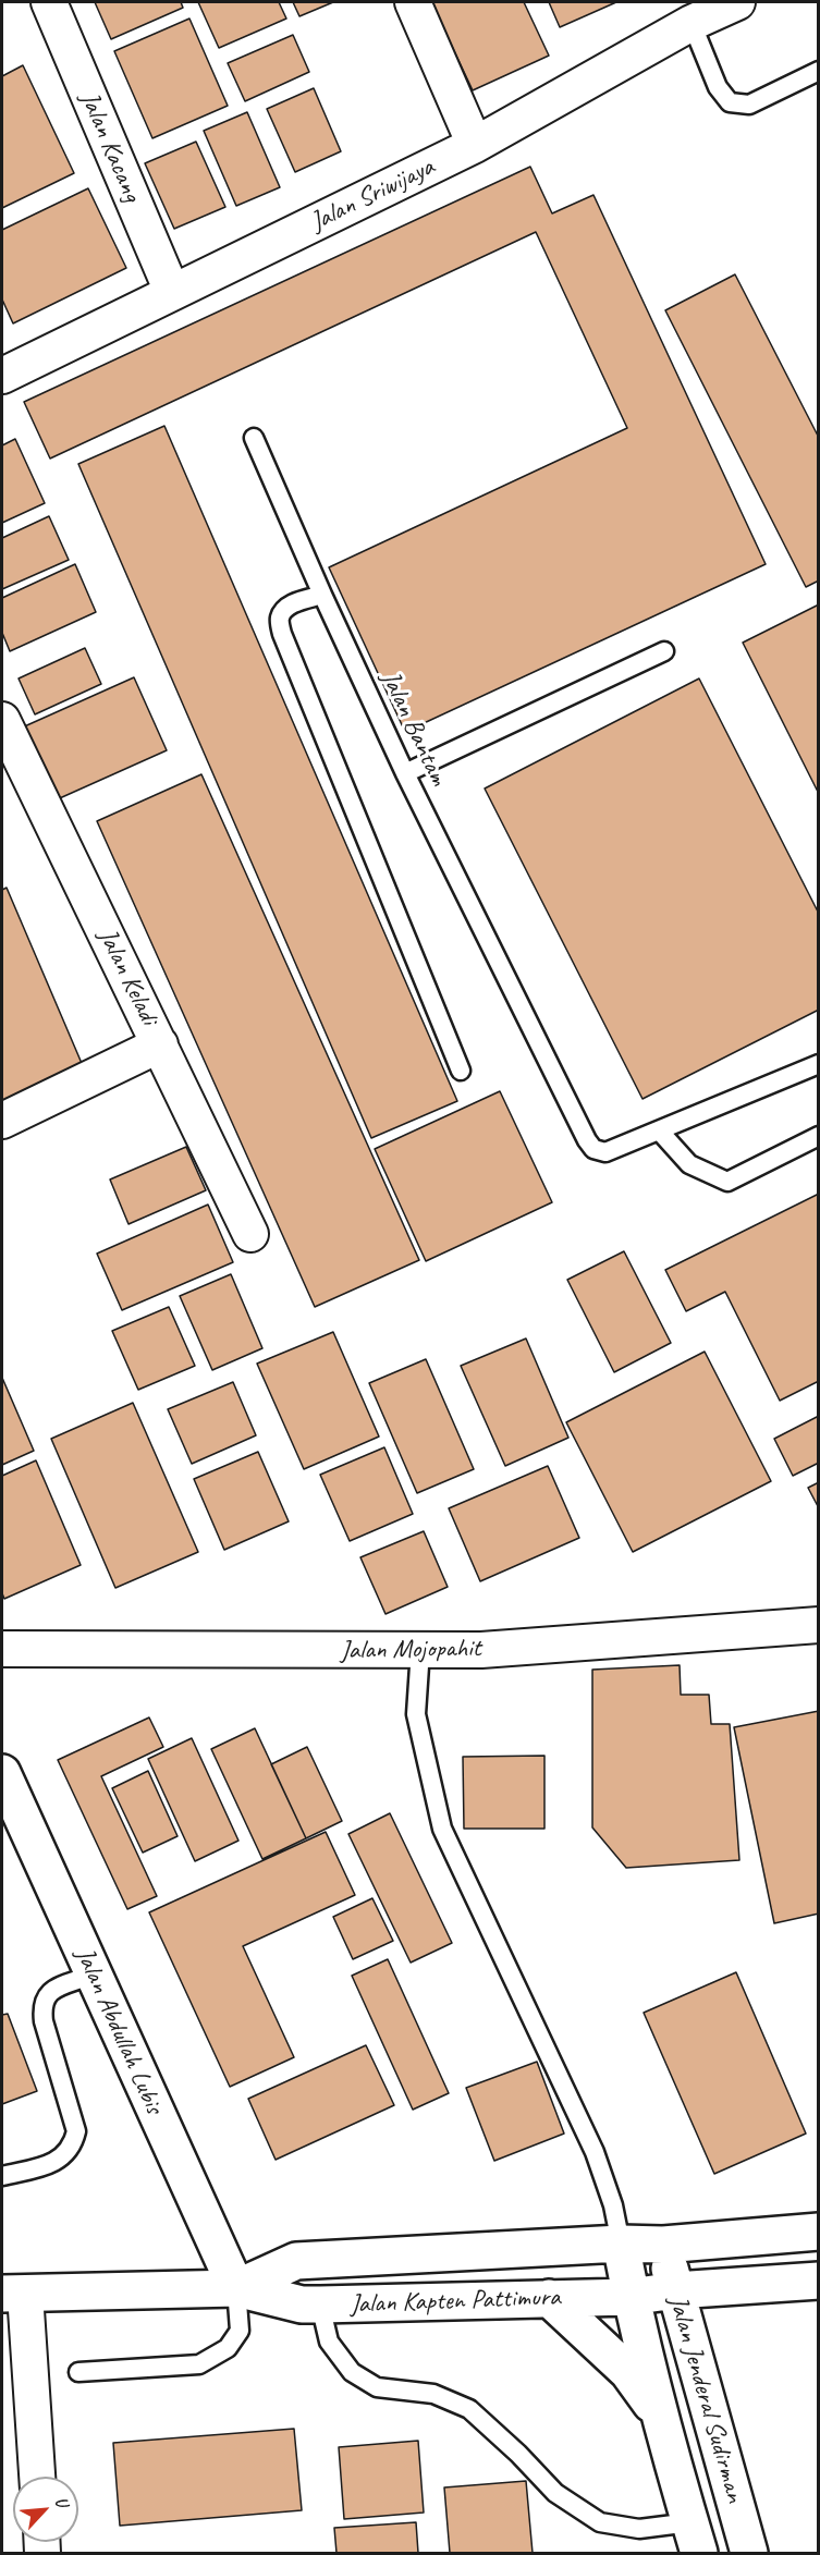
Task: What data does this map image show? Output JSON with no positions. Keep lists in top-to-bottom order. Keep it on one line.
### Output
{"streets":{"main road":["Jalan Abdullah Lubis","Jalan Kapten Pattimura","Jalan Jenderal Sudirman"],"street":["Jalan Kacang","Jalan Sriwijaya","Jalan Keladi","Jalan Mojopahit"],"lane":["Jalan Bantam"]},"crossings":[["Jalan Kacang","Jalan Sriwijaya"],["Jalan Abdullah Lubis","Jalan Kapten Pattimura"],["Jalan Kapten Pattimura","Jalan Jenderal Sudirman"]],"north":"top right"}
